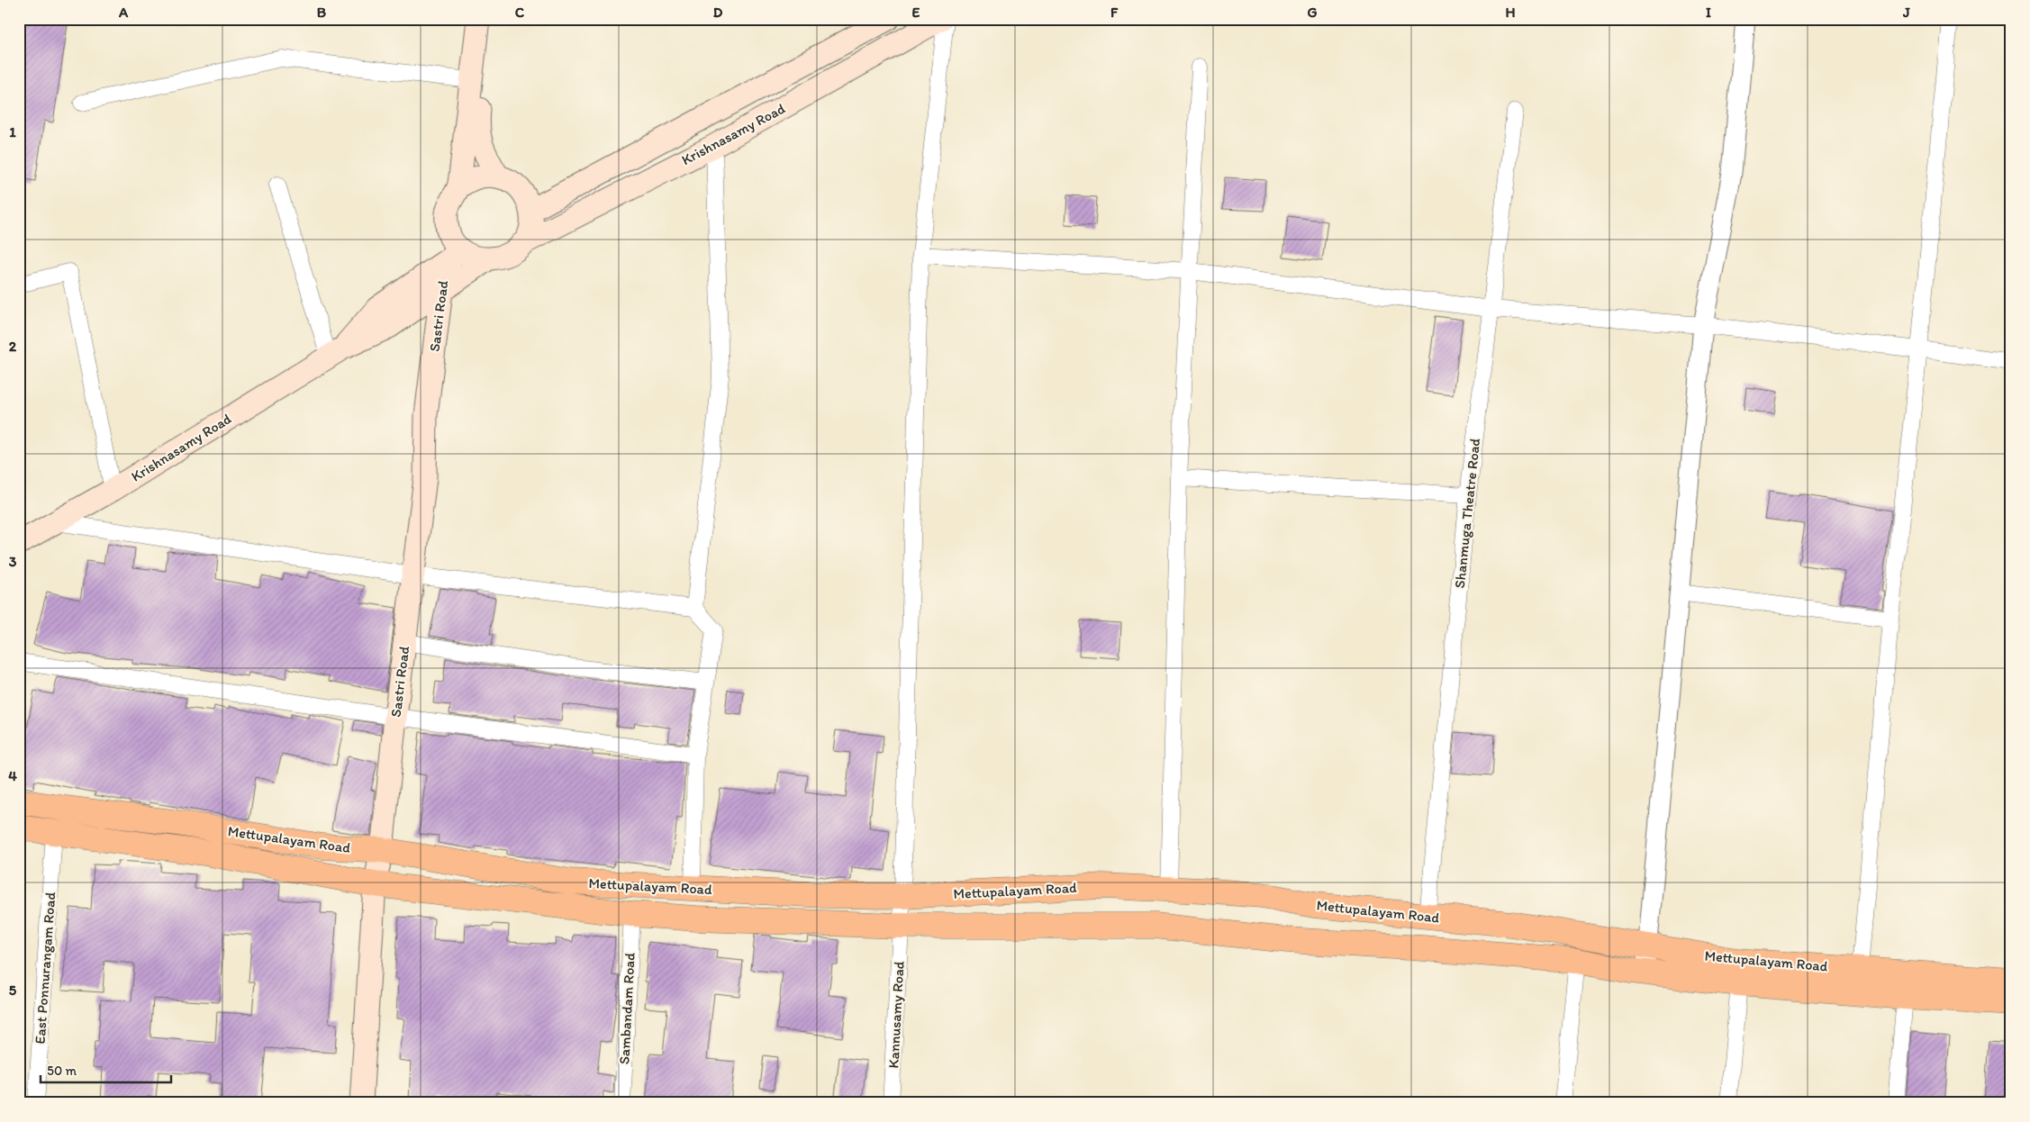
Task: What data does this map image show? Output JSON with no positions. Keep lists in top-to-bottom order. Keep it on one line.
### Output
{"streets":{"highway":["Mettupalayam Road"],"main road":["Krishnasamy Road","Sastri Road"],"street":["Shanmuga Theatre Road","East Ponnurangam Road","Sambandam Road","Kannusamy Road"]},"crossings":[["Krishnasamy Road","Sastri Road"],["Sastri Road","Mettupalayam Road"],["Shanmuga Theatre Road","Mettupalayam Road"],["Mettupalayam Road","East Ponnurangam Road"],["Mettupalayam Road","Sambandam Road"],["Mettupalayam Road","Kannusamy Road"]],"scale_bar":"50 m","grid":{"columns":["A","B","C","D","E","F","G","H","I","J"],"rows":["1","2","3","4","5"]}}
